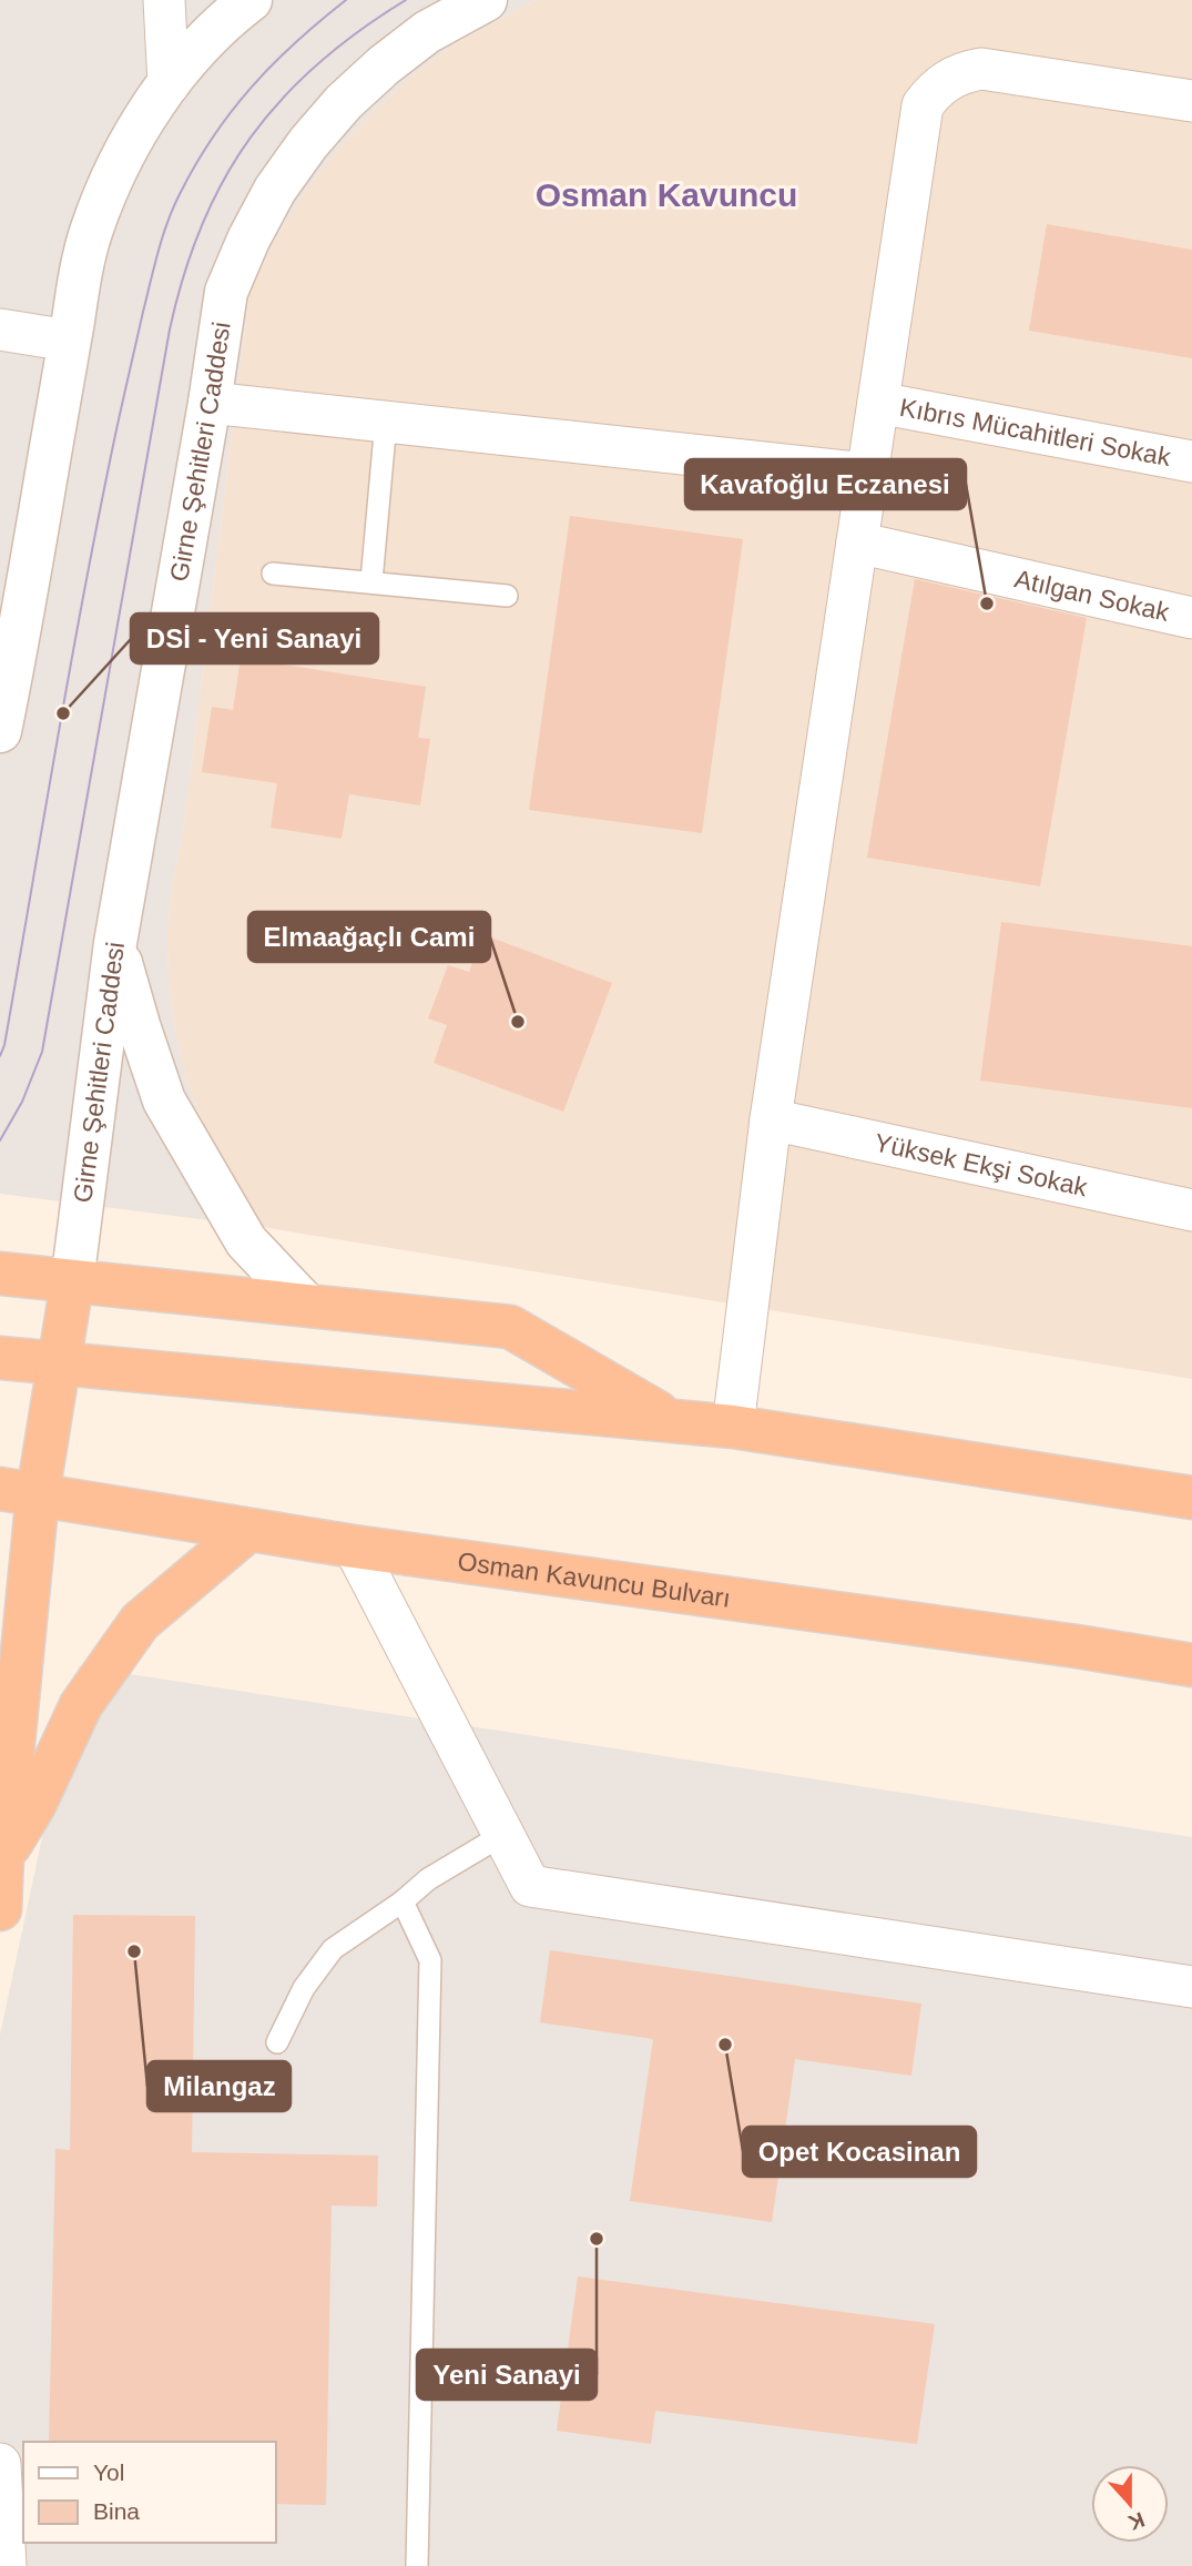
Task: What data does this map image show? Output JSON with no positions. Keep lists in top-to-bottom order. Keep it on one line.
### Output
{"streets":{"highway":["Osman Kavuncu Bulvarı"],"street":["Kıbrıs Mücahitleri Sokak","Girne Şehitleri Caddesi","Atılgan Sokak","Yüksek Ekşi Sokak"]},"districts":["Osman Kavuncu"],"places":["Kavafoğlu Eczanesi","DSİ - Yeni Sanayi","Elmaağaçlı Cami","Milangaz","Opet Kocasinan","Yeni Sanayi"],"legend":["Yol","Bina"],"north":"bottom"}
